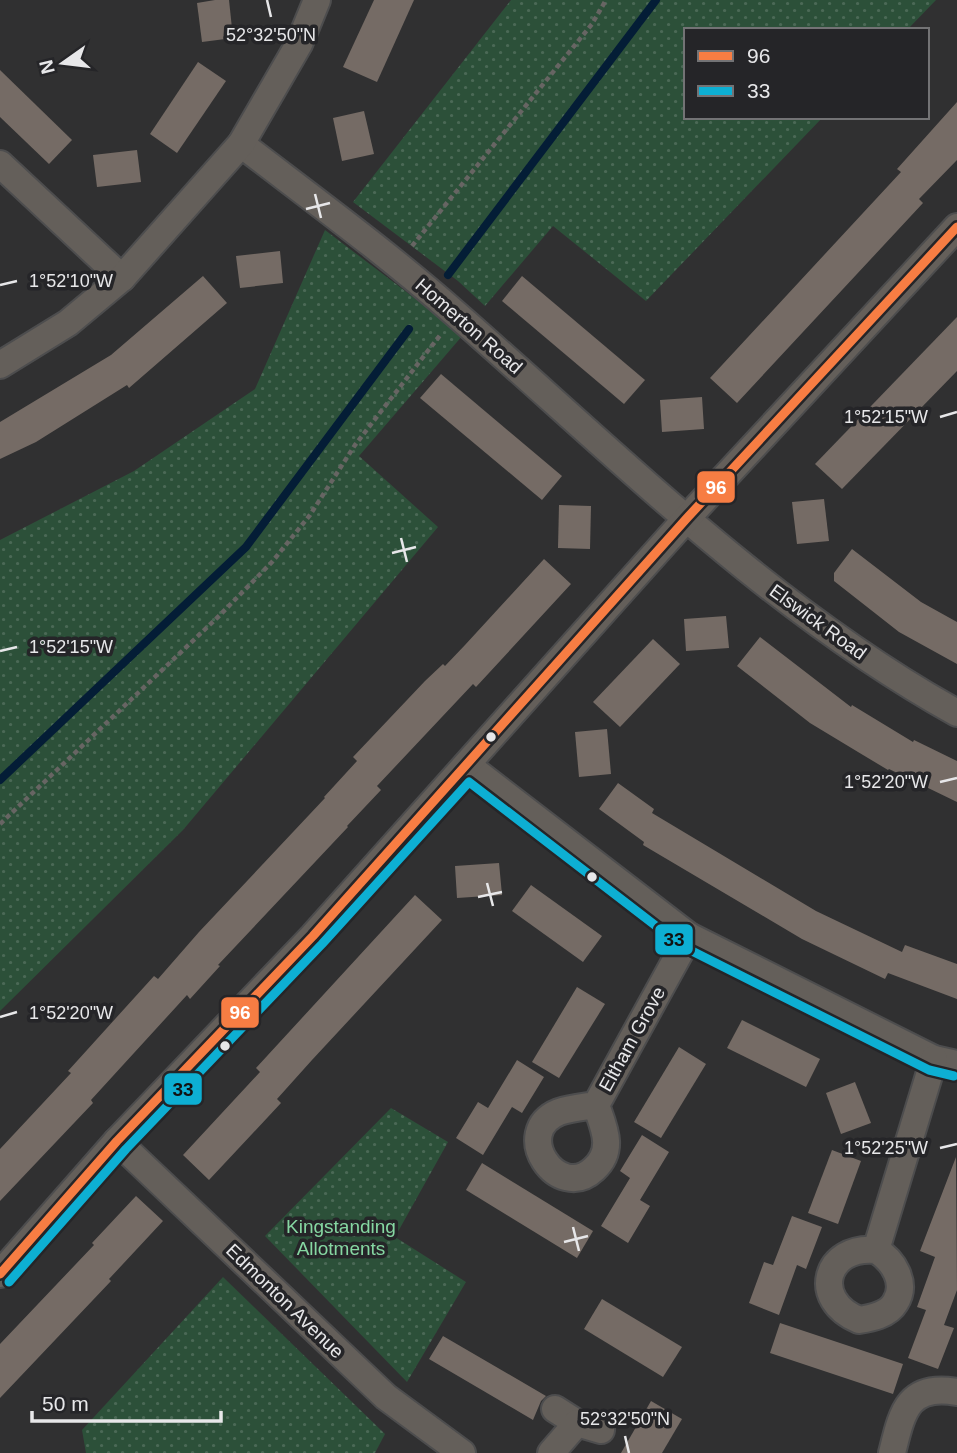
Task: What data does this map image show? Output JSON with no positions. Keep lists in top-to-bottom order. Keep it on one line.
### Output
{"streets":{"street":["Homerton Road","Elswick Road","Eltham Grove","Edmonton Avenue"]},"crossings":[["Homerton Road","Elswick Road"]],"parks":["Kingstanding Allotments"],"lines":["transit line 96","transit line 33"],"legend":["96","33"],"scale_bar":"50 m","north":"left","coordinates":["52°32'50\"N","1°52'10\"W","1°52'15\"W","1°52'20\"W","1°52'25\"W"]}
